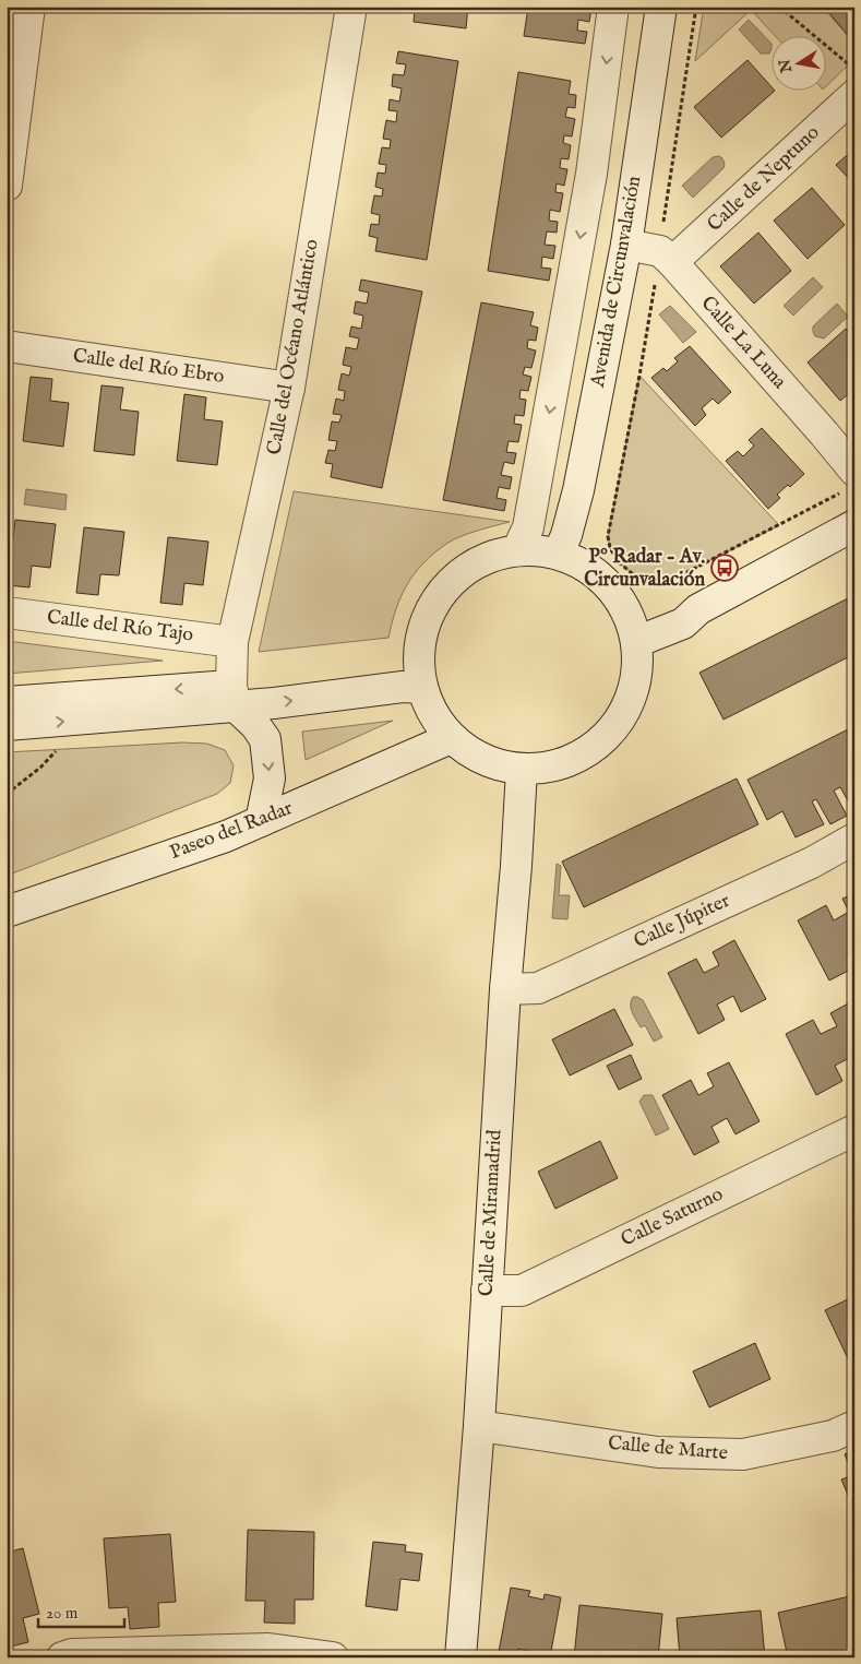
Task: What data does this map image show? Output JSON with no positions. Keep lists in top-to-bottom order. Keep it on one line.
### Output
{"streets":{"street":["Calle de Neptuno","Avenida de Circunvalación","Calle La Luna","Calle del Océano Atlántico","Calle del Río Ebro","Calle del Río Tajo","Paseo del Radar","Calle Júpiter","Calle de Miramadrid","Calle Saturno","Calle de Marte"]},"crossings":[["Calle de Neptuno","Calle La Luna"],["Calle del Océano Atlántico","Calle del Río Ebro"],["Calle del Océano Atlántico","Calle del Río Tajo"],["Calle Júpiter","Calle de Miramadrid"],["Calle de Miramadrid","Calle Saturno"],["Calle de Miramadrid","Calle de Marte"]],"places":{"bus stop":["Pº Radar - Av. Circunvalación"]},"scale_bar":"20 m","north":"left"}
